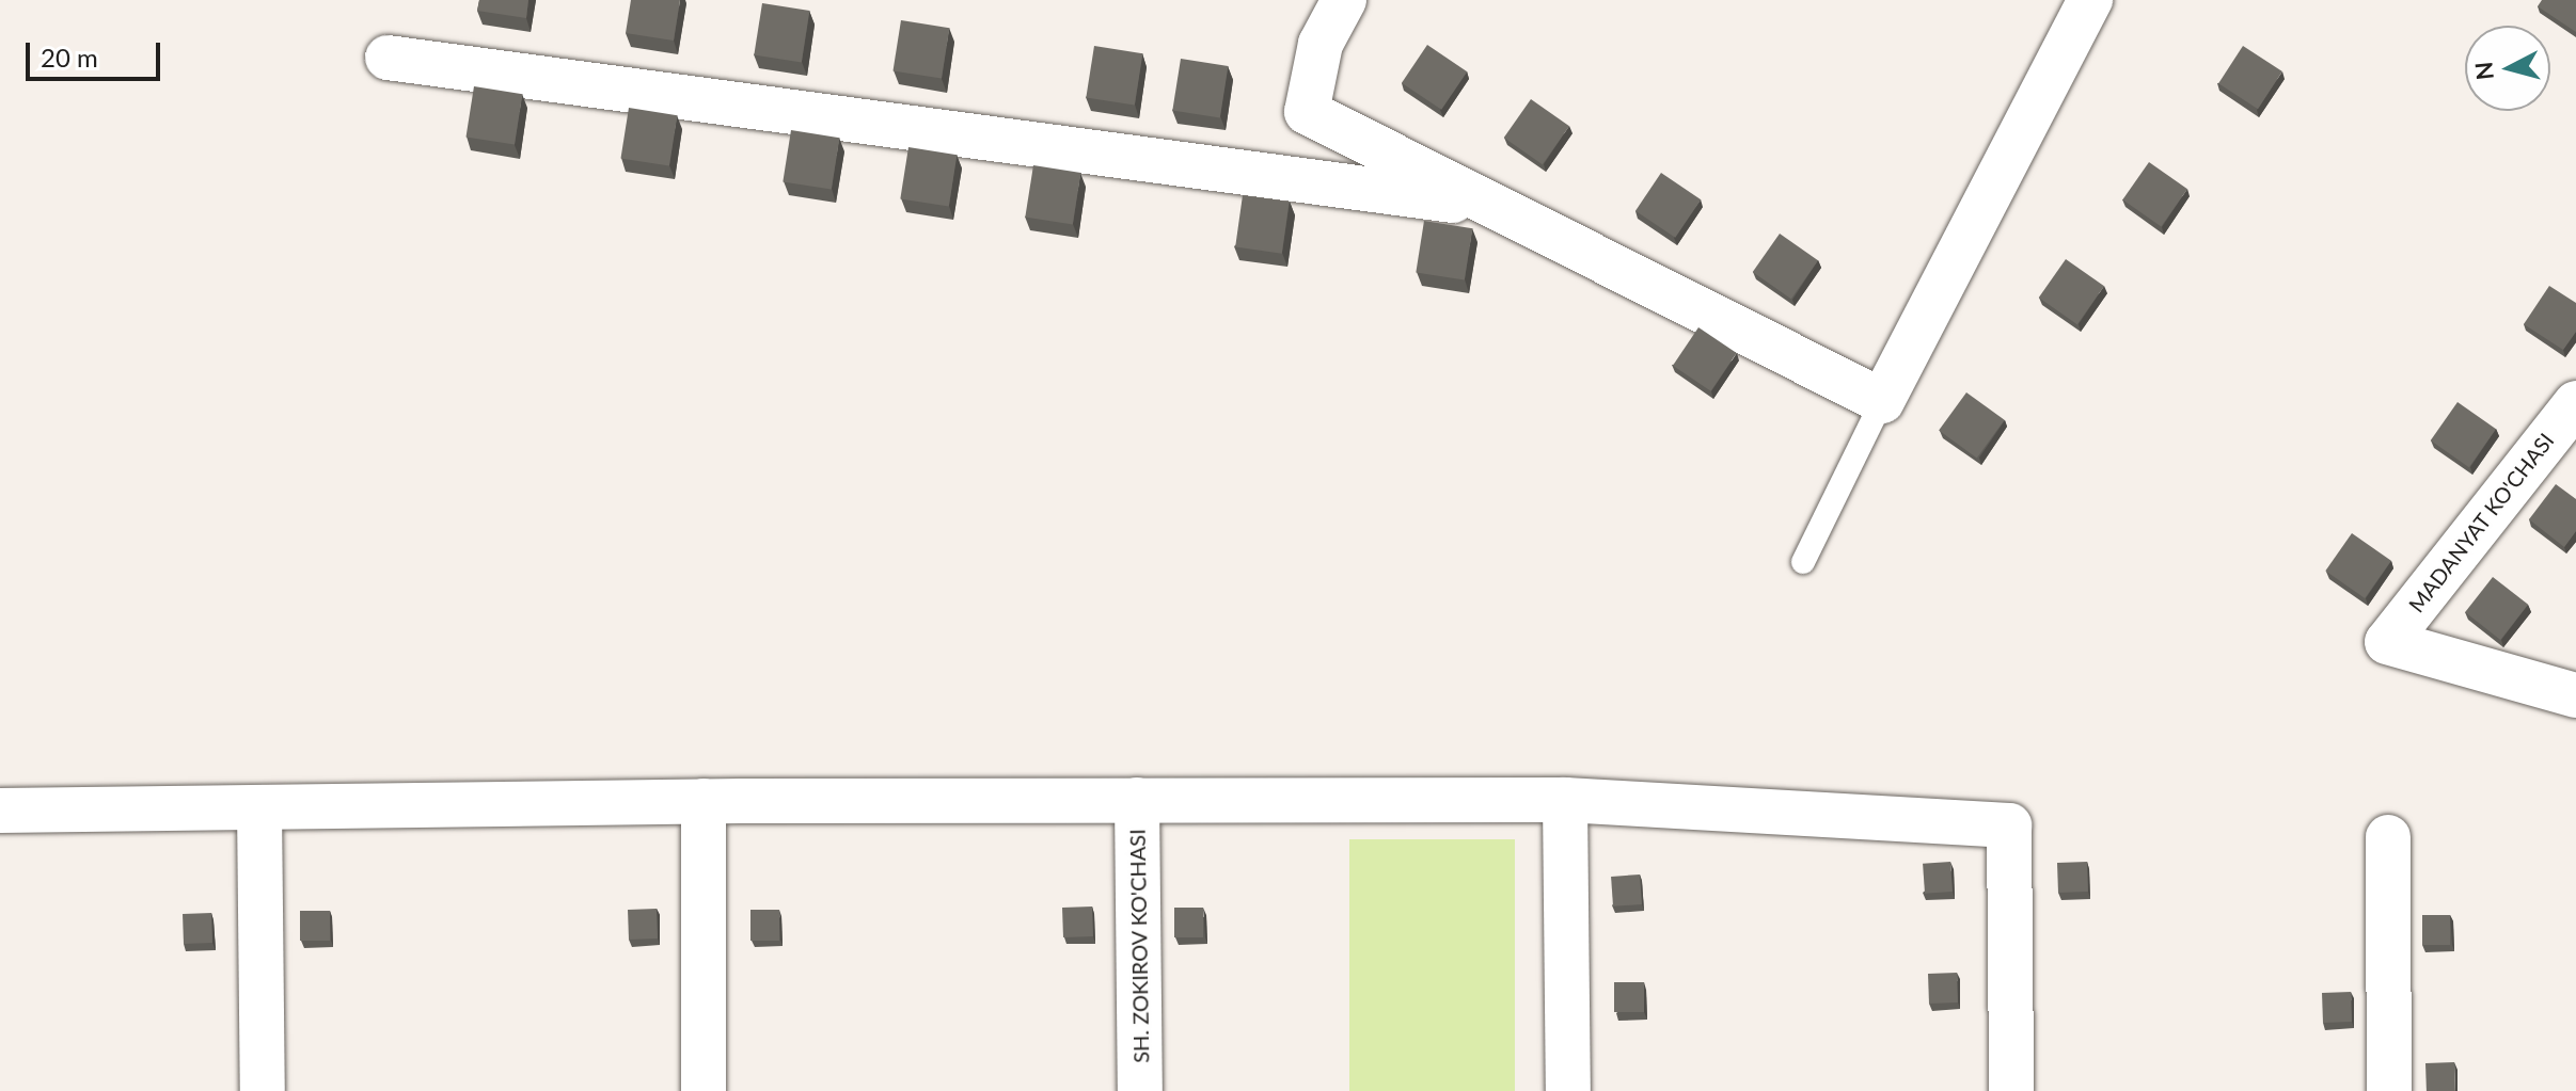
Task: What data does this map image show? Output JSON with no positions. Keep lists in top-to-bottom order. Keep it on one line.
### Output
{"streets":{"street":["MADANYAT KO'CHASI","SH. ZOKIROV KO'CHASI"]},"scale_bar":"20 m","north":"left"}
